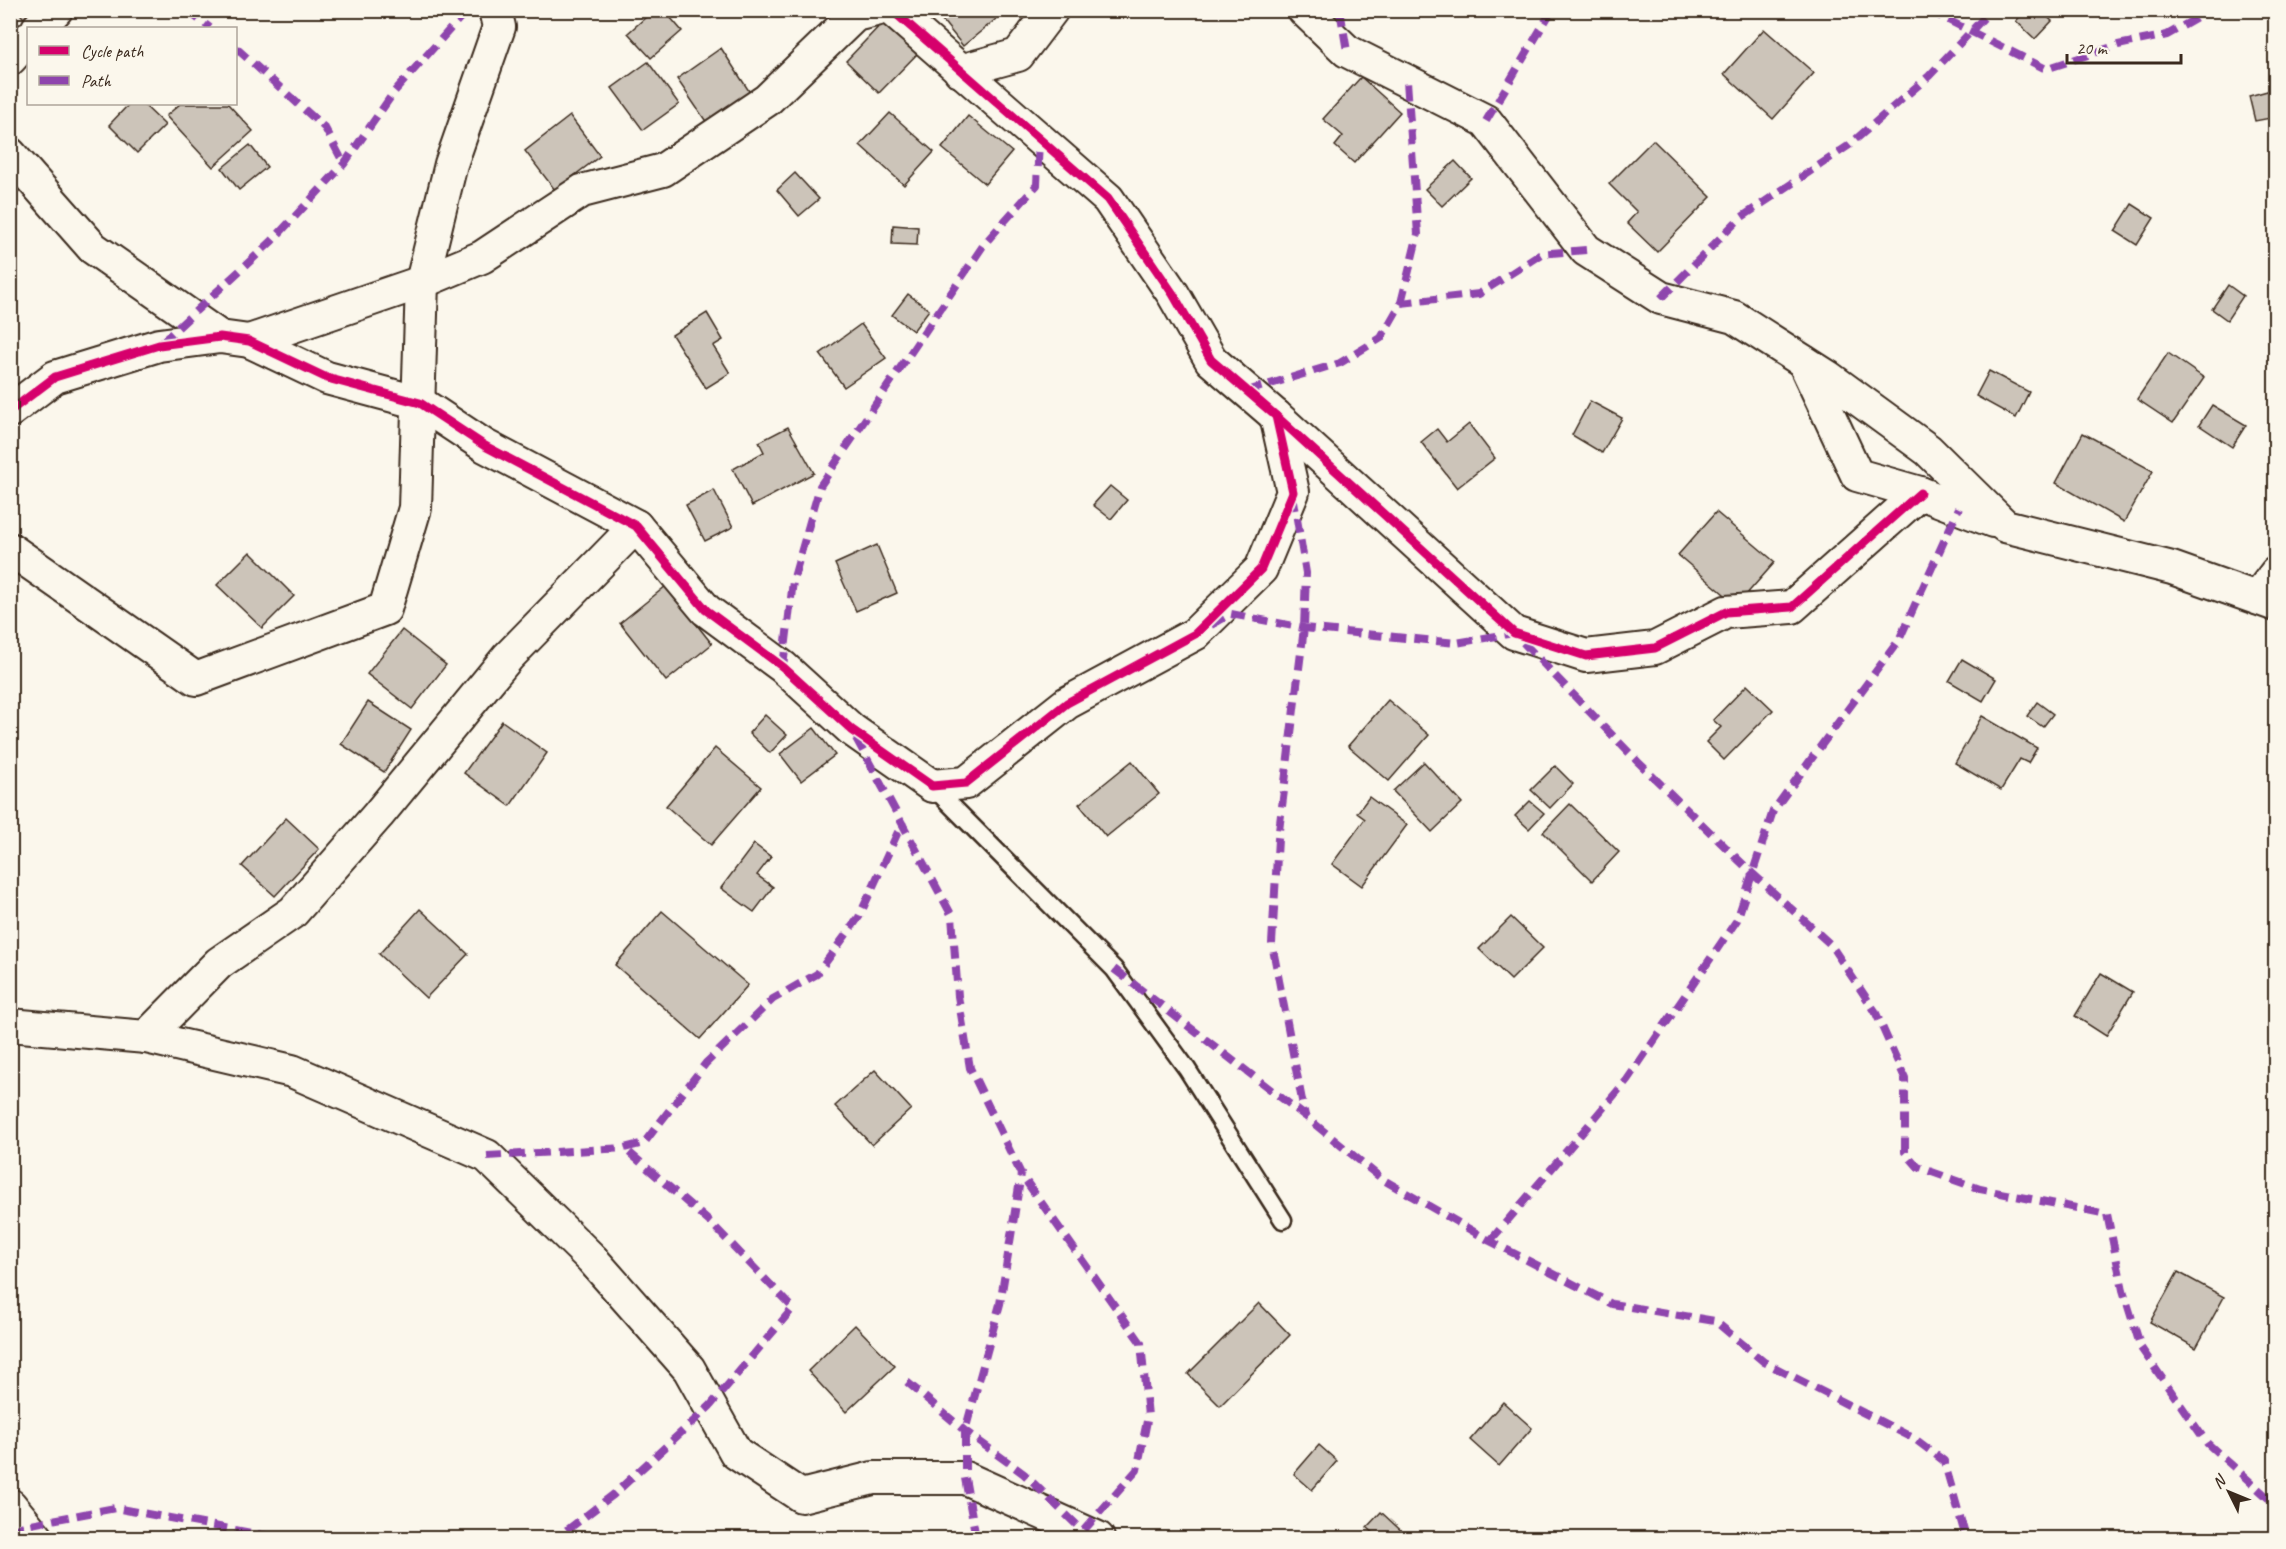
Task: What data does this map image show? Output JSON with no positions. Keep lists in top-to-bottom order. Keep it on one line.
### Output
{"legend":["Cycle path","Path"],"scale_bar":"20 m","north":"top left"}
